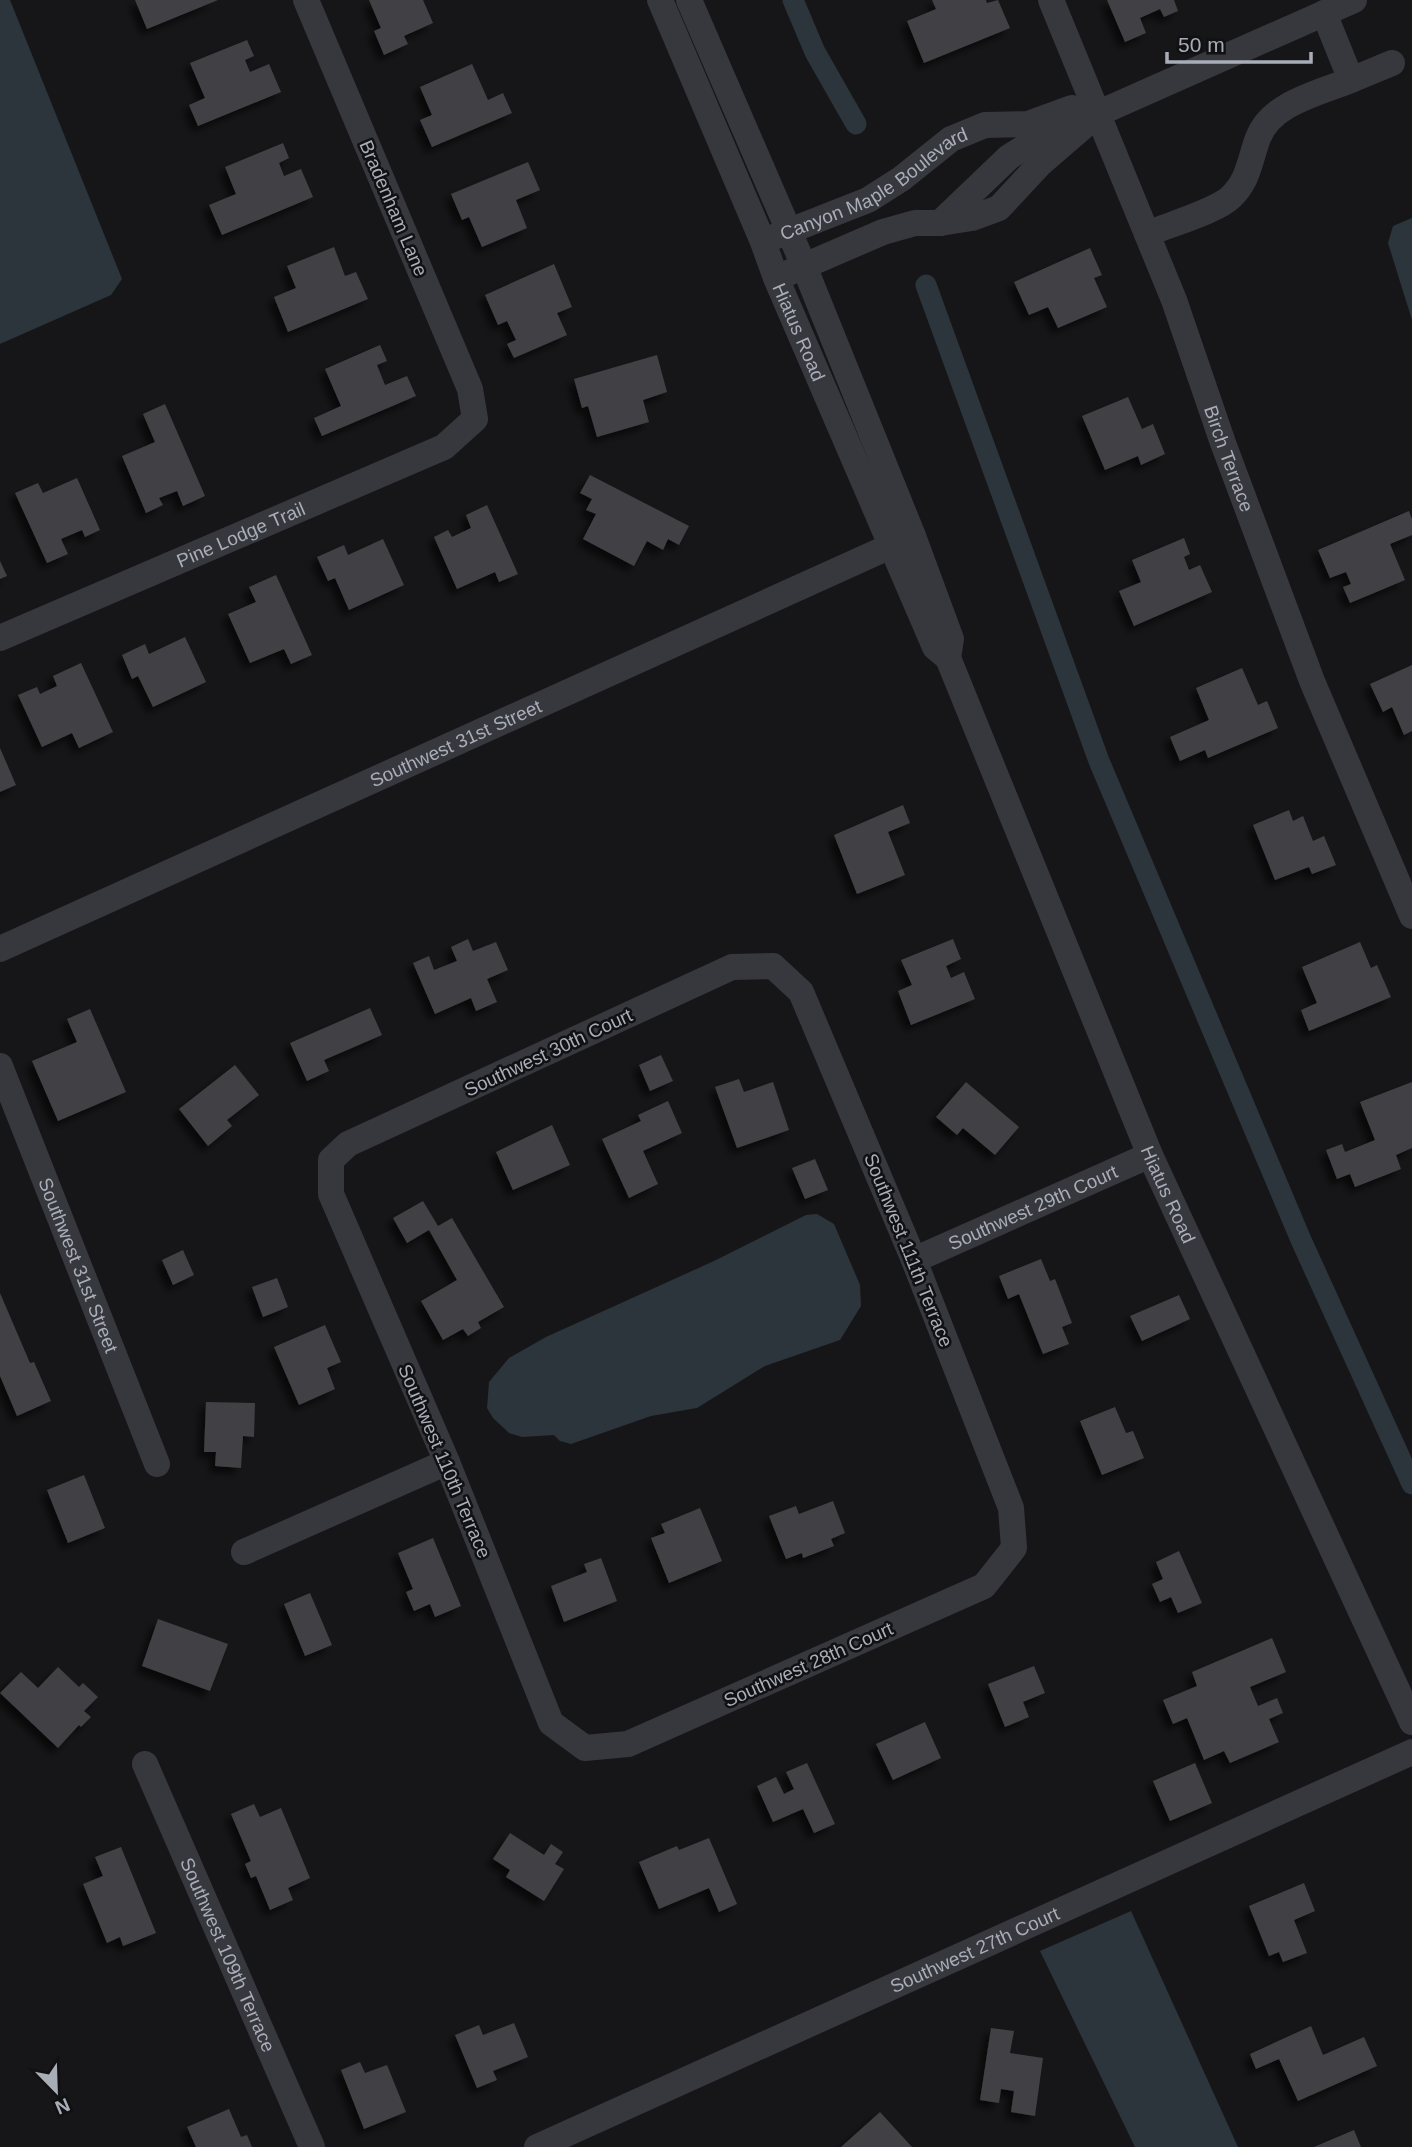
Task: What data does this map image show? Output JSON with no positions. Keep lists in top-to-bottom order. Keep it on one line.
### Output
{"streets":{"street":["Canyon Maple Boulevard","Bradenham Lane","Hiatus Road","Birch Terrace","Pine Lodge Trail","Southwest 31st Street","Southwest 30th Court","Southwest 29th Court","Southwest 111th Terrace","Southwest 110th Terrace","Southwest 28th Court","Southwest 27th Court","Southwest 109th Terrace"]},"crossings":[["Canyon Maple Boulevard","Hiatus Road"],["Canyon Maple Boulevard","Birch Terrace"],["Bradenham Lane","Pine Lodge Trail"],["Hiatus Road","Southwest 31st Street"],["Hiatus Road","Southwest 29th Court"],["Southwest 30th Court","Southwest 111th Terrace"],["Southwest 30th Court","Southwest 110th Terrace"],["Southwest 29th Court","Southwest 111th Terrace"],["Southwest 111th Terrace","Southwest 28th Court"],["Southwest 110th Terrace","Southwest 28th Court"]],"scale_bar":"50 m","north":"bottom right"}
